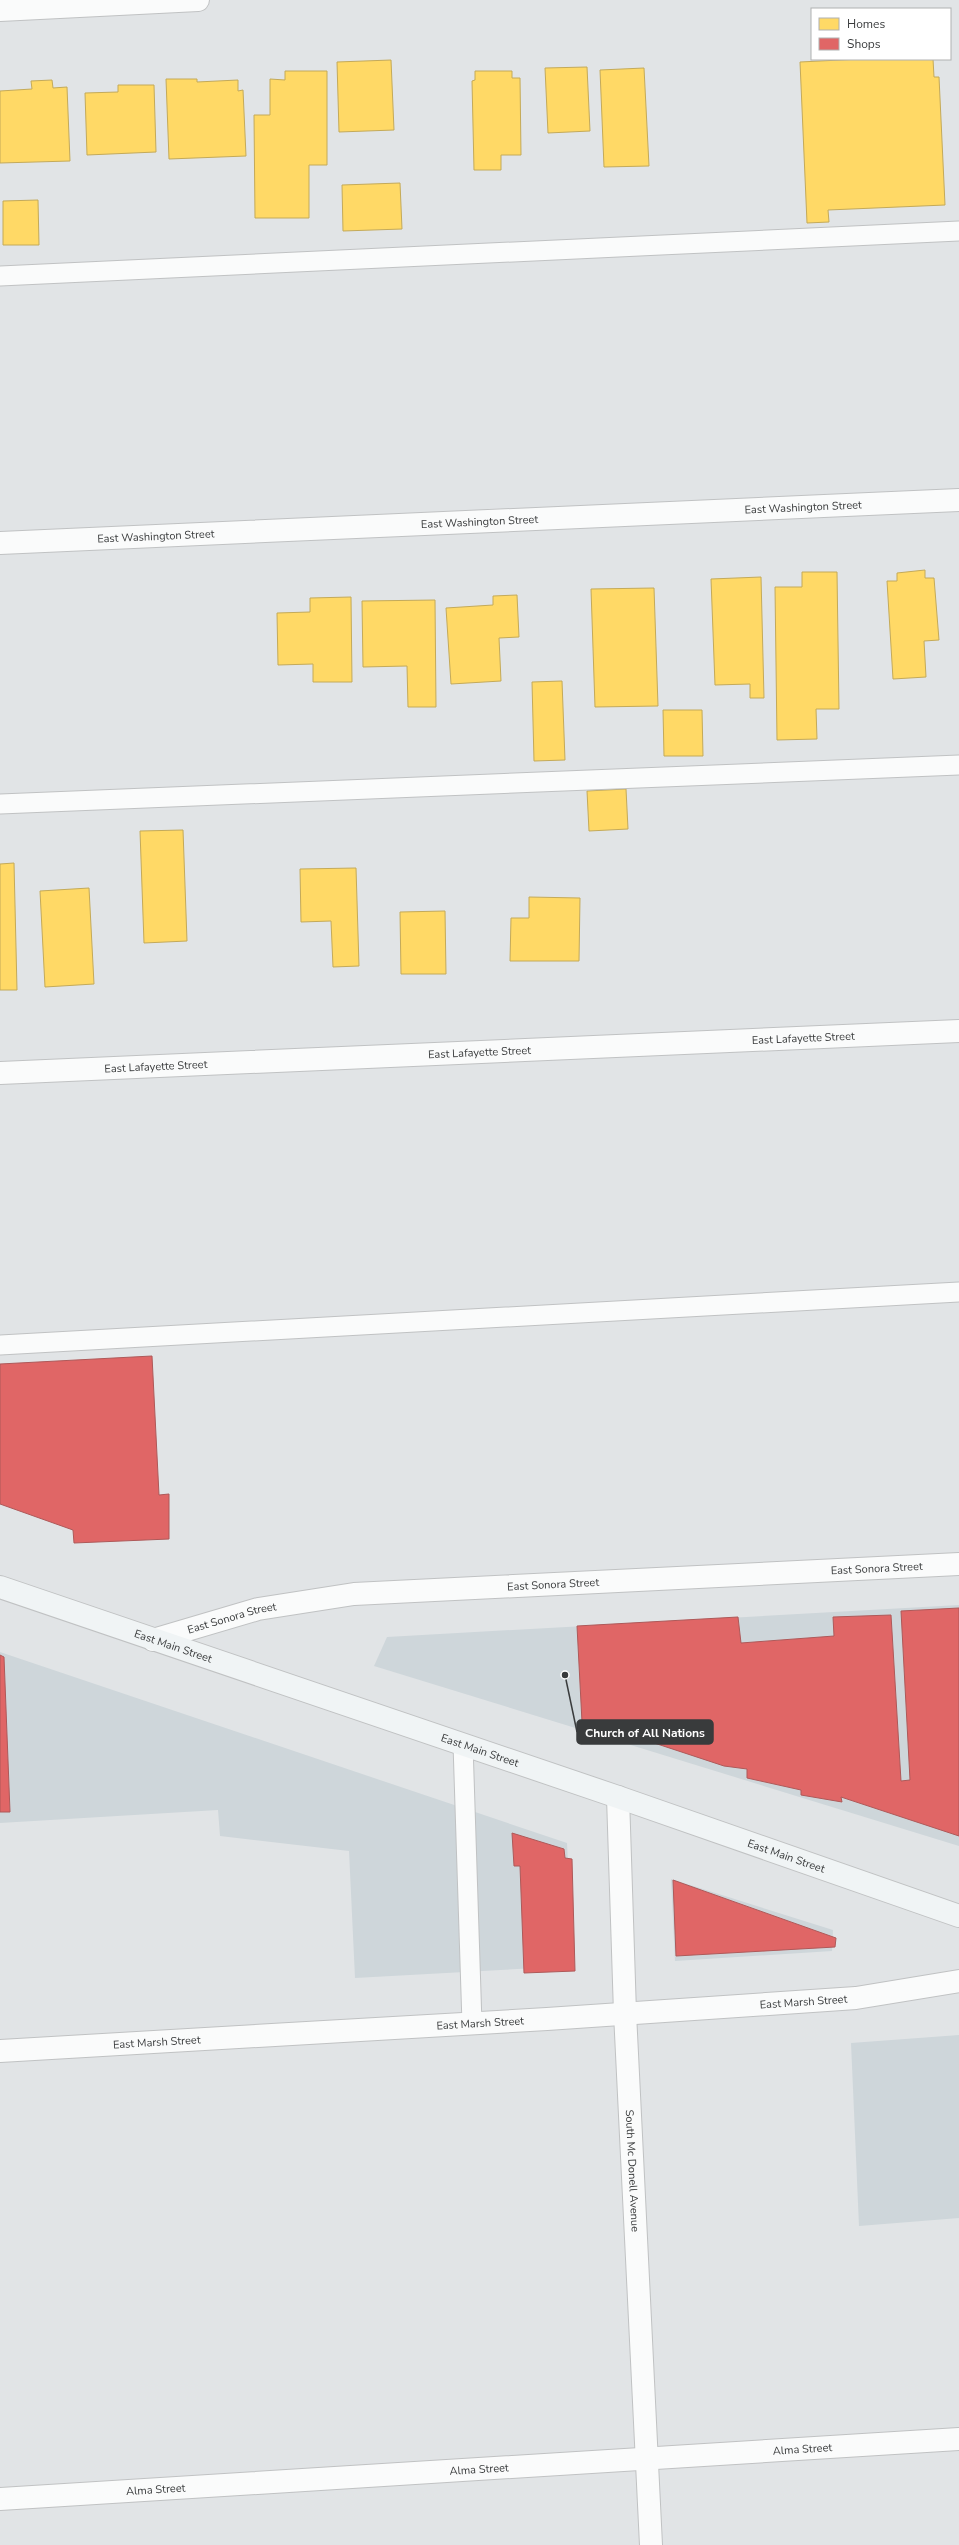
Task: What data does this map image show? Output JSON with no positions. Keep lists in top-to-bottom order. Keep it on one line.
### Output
{"streets":{"main road":["East Main Street"],"street":["East Washington Street","East Lafayette Street","East Sonora Street","East Marsh Street","South Mc Donell Avenue","Alma Street"]},"crossings":[["East Sonora Street","East Main Street"],["East Main Street","South Mc Donell Avenue"],["East Marsh Street","South Mc Donell Avenue"],["South Mc Donell Avenue","Alma Street"]],"places":["Church of All Nations"],"legend":["Homes","Shops"]}
